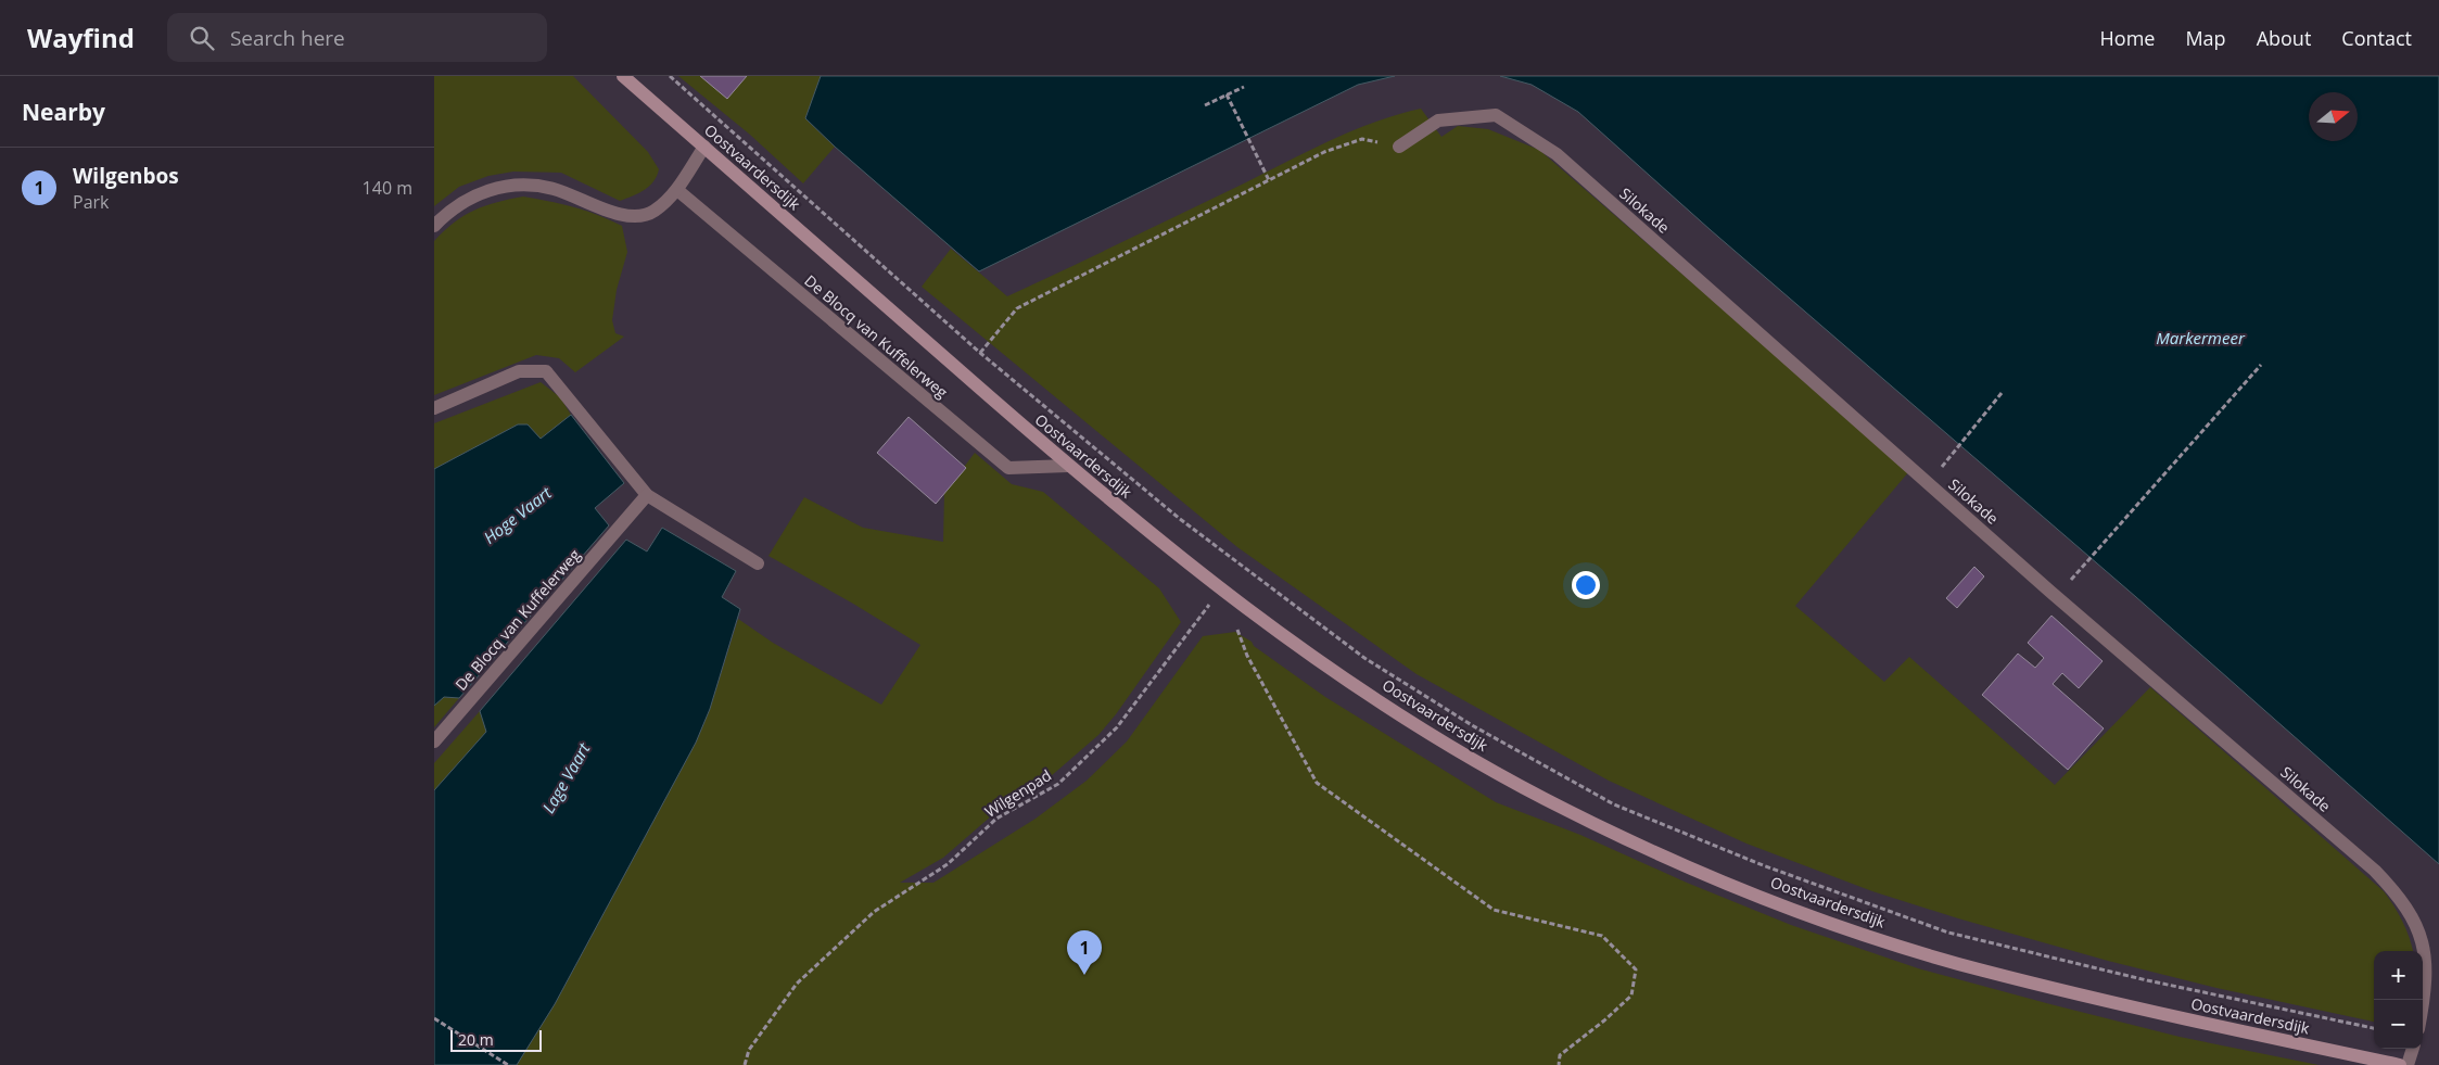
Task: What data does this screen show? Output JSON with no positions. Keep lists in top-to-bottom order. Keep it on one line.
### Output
{"streets":{"main road":["Oostvaardersdijk"],"street":["Silokade","De Blocq van Kuffelerweg"],"path":["Wilgenpad"]},"crossings":[["Oostvaardersdijk","De Blocq van Kuffelerweg"],["Oostvaardersdijk","Wilgenpad"]],"water":["Markermeer","Hoge Vaart","Lage Vaart"],"scale_bar":"20 m","north":"right","page":{"header":"Wayfind","search":"Search here","nav":["Home","Map","About","Contact"],"heading":"Nearby","list":[{"mark":"1","name":"Wilgenbos","note":"Park","value":"140 m"}],"pins":"1","map_buttons":["+","−"],"scale":"20 m"}}
